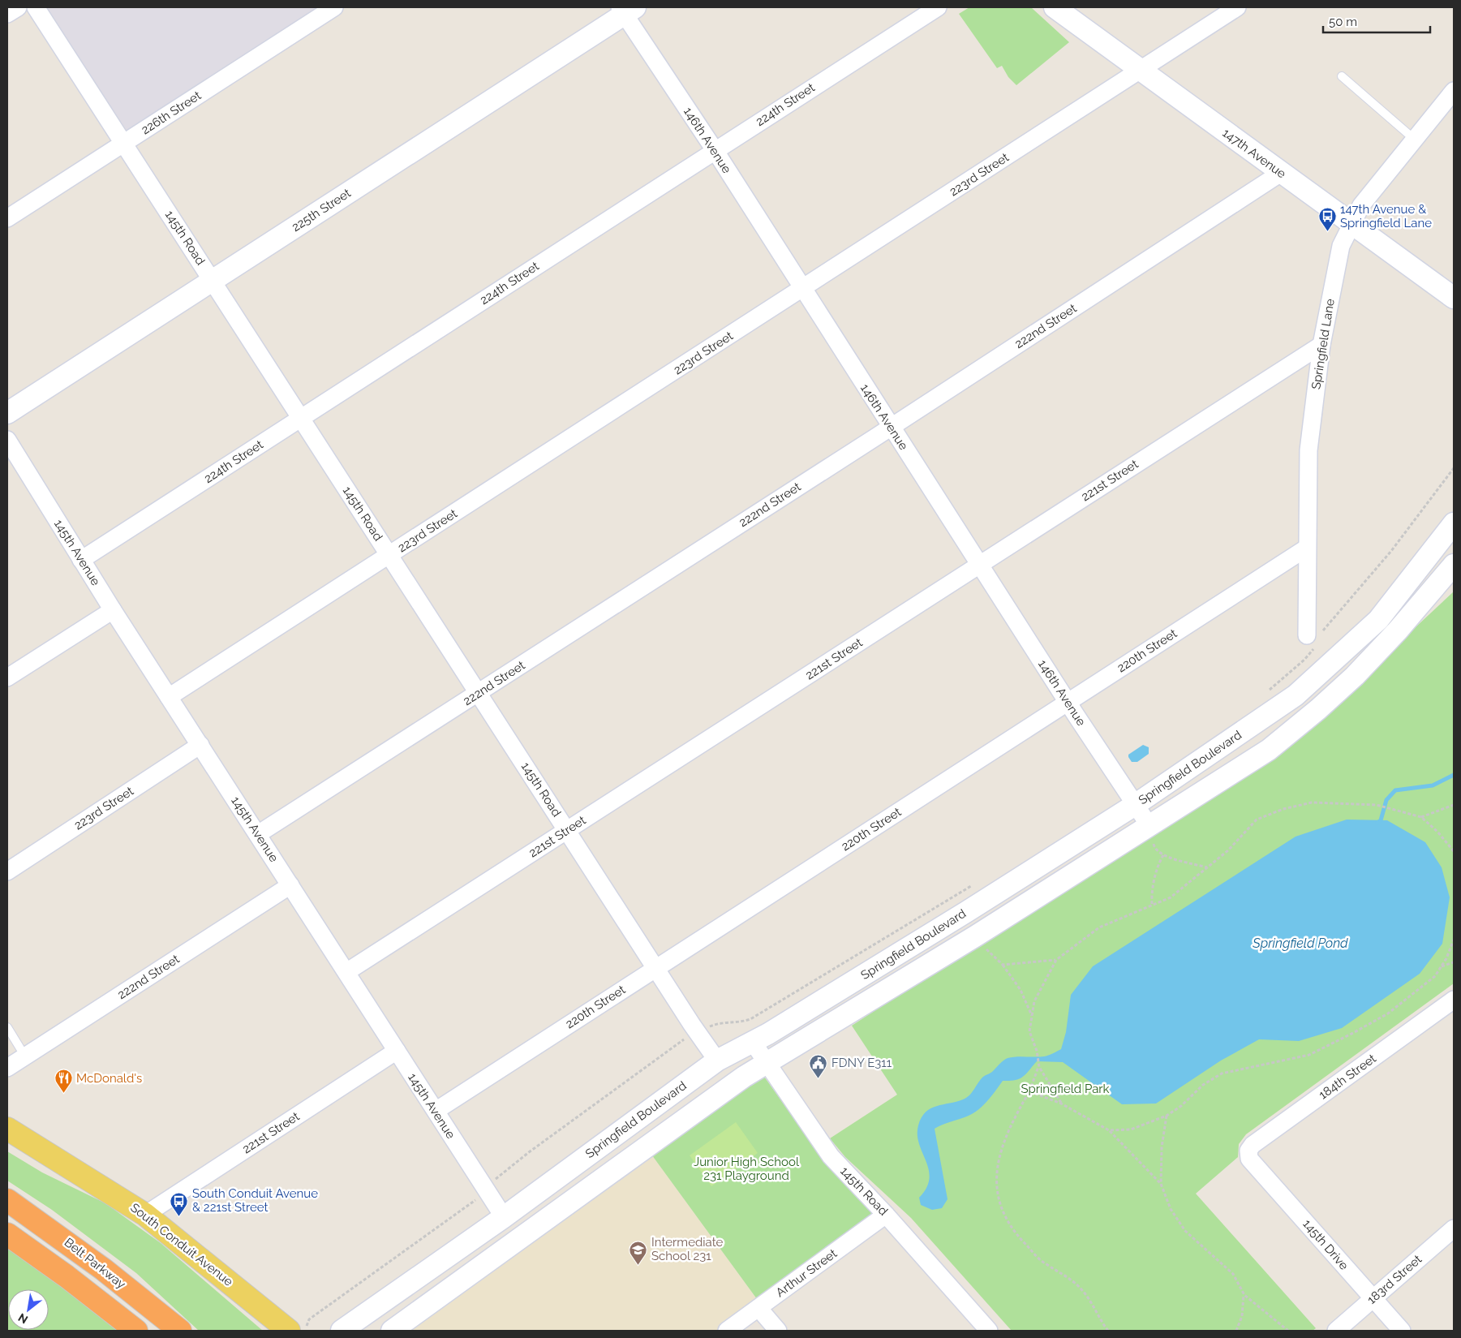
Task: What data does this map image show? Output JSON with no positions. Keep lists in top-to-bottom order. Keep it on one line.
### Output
{"streets":{"highway":["Belt Parkway"],"main road":["South Conduit Avenue"],"street":["224th Street","226th Street","146th Avenue","147th Avenue","223rd Street","225th Street","145th Road","222nd Street","Springfield Lane","221st Street","145th Avenue","220th Street","Springfield Boulevard","184th Street","145th Drive","Arthur Street","183rd Street"]},"crossings":[["224th Street","146th Avenue"],["224th Street","145th Road"],["224th Street","145th Avenue"],["226th Street","145th Road"],["146th Avenue","223rd Street"],["146th Avenue","225th Street"],["146th Avenue","222nd Street"],["146th Avenue","221st Street"],["146th Avenue","220th Street"],["146th Avenue","Springfield Boulevard"],["147th Avenue","223rd Street"],["147th Avenue","222nd Street"],["147th Avenue","Springfield Lane"],["223rd Street","145th Road"],["223rd Street","145th Avenue"],["225th Street","145th Road"],["145th Road","222nd Street"],["145th Road","221st Street"],["145th Road","220th Street"],["145th Road","Springfield Boulevard"],["145th Road","Arthur Street"],["222nd Street","145th Avenue"],["Springfield Lane","221st Street"],["Springfield Lane","220th Street"],["221st Street","145th Avenue"],["221st Street","South Conduit Avenue"],["145th Avenue","220th Street"],["145th Avenue","Springfield Boulevard"],["184th Street","145th Drive"],["145th Drive","183rd Street"]],"water":["Springfield Pond"],"parks":["Springfield Park","Junior High School 231 Playground"],"places":{"bus stop":["147th Avenue & Springfield Lane","South Conduit Avenue & 221st Street"],"public building":["FDNY E311"],"restaurant":["McDonald's"],"school or university":["Intermediate School 231"]},"scale_bar":"50 m","north":"bottom left"}
